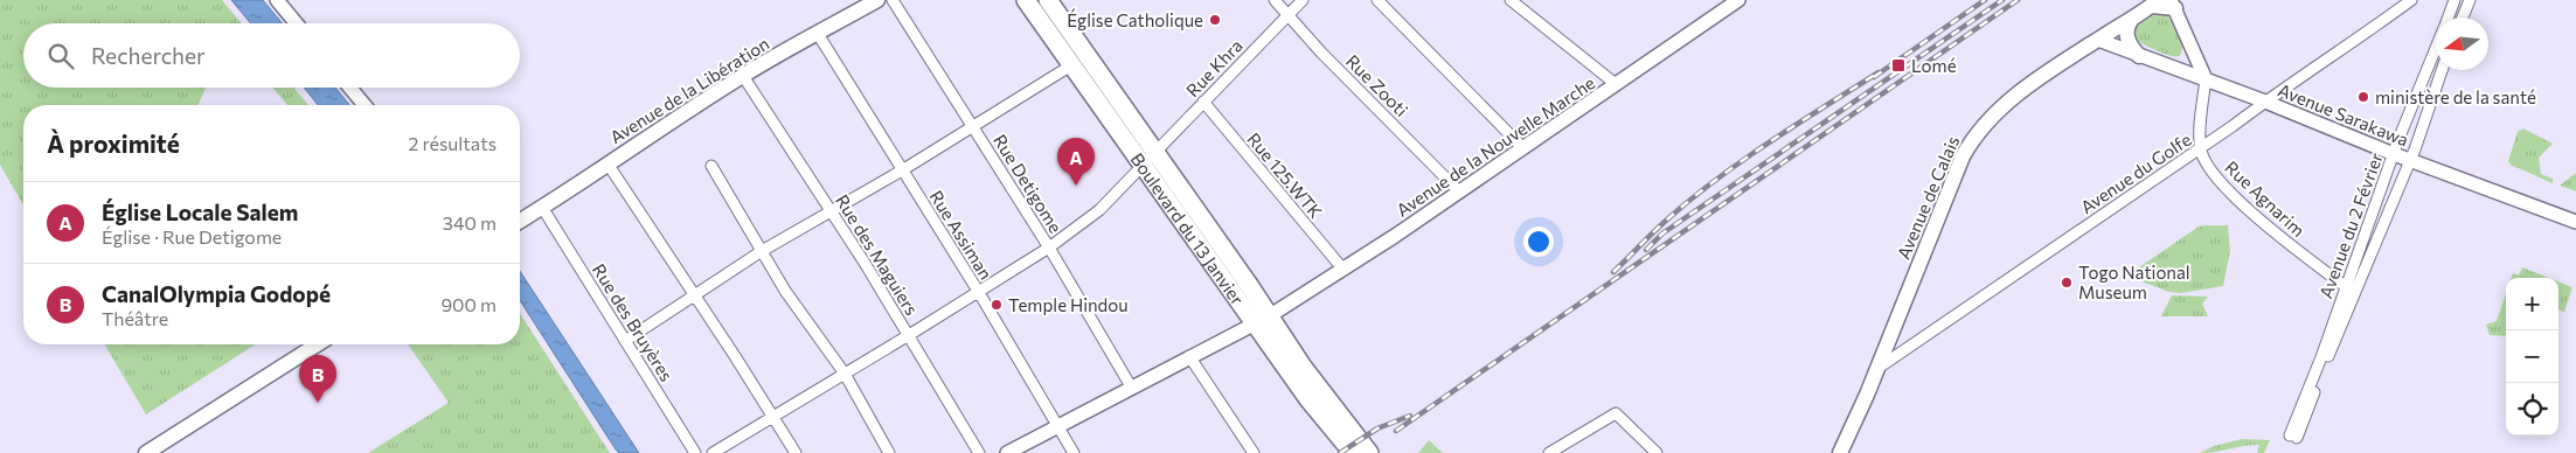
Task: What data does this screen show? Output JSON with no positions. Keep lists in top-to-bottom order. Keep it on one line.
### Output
{"streets":{"highway":["Boulevard du 13 Janvier"],"main road":["Avenue de la Libération","Avenue de Calais"],"street":["Rue Khra","Rue Zooti","Avenue Sarakawa","Avenue de la Nouvelle Marche","Avenue du Golfe","Rue 125.WTK","Rue Detigome","Rue Agnarim","Avenue du 2 Février","Rue Assiman","Rue des Maguiers","Rue des Bruyères"]},"crossings":[["Rue Khra","Rue Zooti"],["Rue Khra","Rue 125.WTK"],["Rue Khra","Rue Detigome"],["Rue Khra","Boulevard du 13 Janvier"],["Rue Khra","Rue Assiman"],["Rue Khra","Rue des Maguiers"],["Rue Zooti","Avenue de la Nouvelle Marche"],["Avenue de la Libération","Rue Assiman"],["Avenue de la Libération","Rue des Maguiers"],["Avenue de la Libération","Rue des Bruyères"],["Avenue Sarakawa","Avenue du Golfe"],["Avenue Sarakawa","Avenue de Calais"],["Avenue Sarakawa","Avenue du 2 Février"],["Avenue de la Nouvelle Marche","Rue 125.WTK"],["Avenue de la Nouvelle Marche","Rue Detigome"],["Avenue de la Nouvelle Marche","Boulevard du 13 Janvier"],["Avenue de la Nouvelle Marche","Rue Assiman"],["Avenue du Golfe","Avenue de Calais"],["Avenue du Golfe","Rue Agnarim"],["Rue Agnarim","Avenue du 2 Février"]],"places":{"other":["Église Catholique","ministère de la santé","Togo National Museum","Temple Hindou"],"transit":["Lomé"]},"north":"left","page":{"search":"Rechercher","heading":["À proximité","2 résultats"],"pins":["A","B"],"list":[{"mark":"A","name":"Église Locale Salem","note":"Église · Rue Detigome","value":"340 m"},{"mark":"B","name":"CanalOlympia Godopé","note":"Théâtre","value":"900 m"}],"map_buttons":["+","−"]}}
